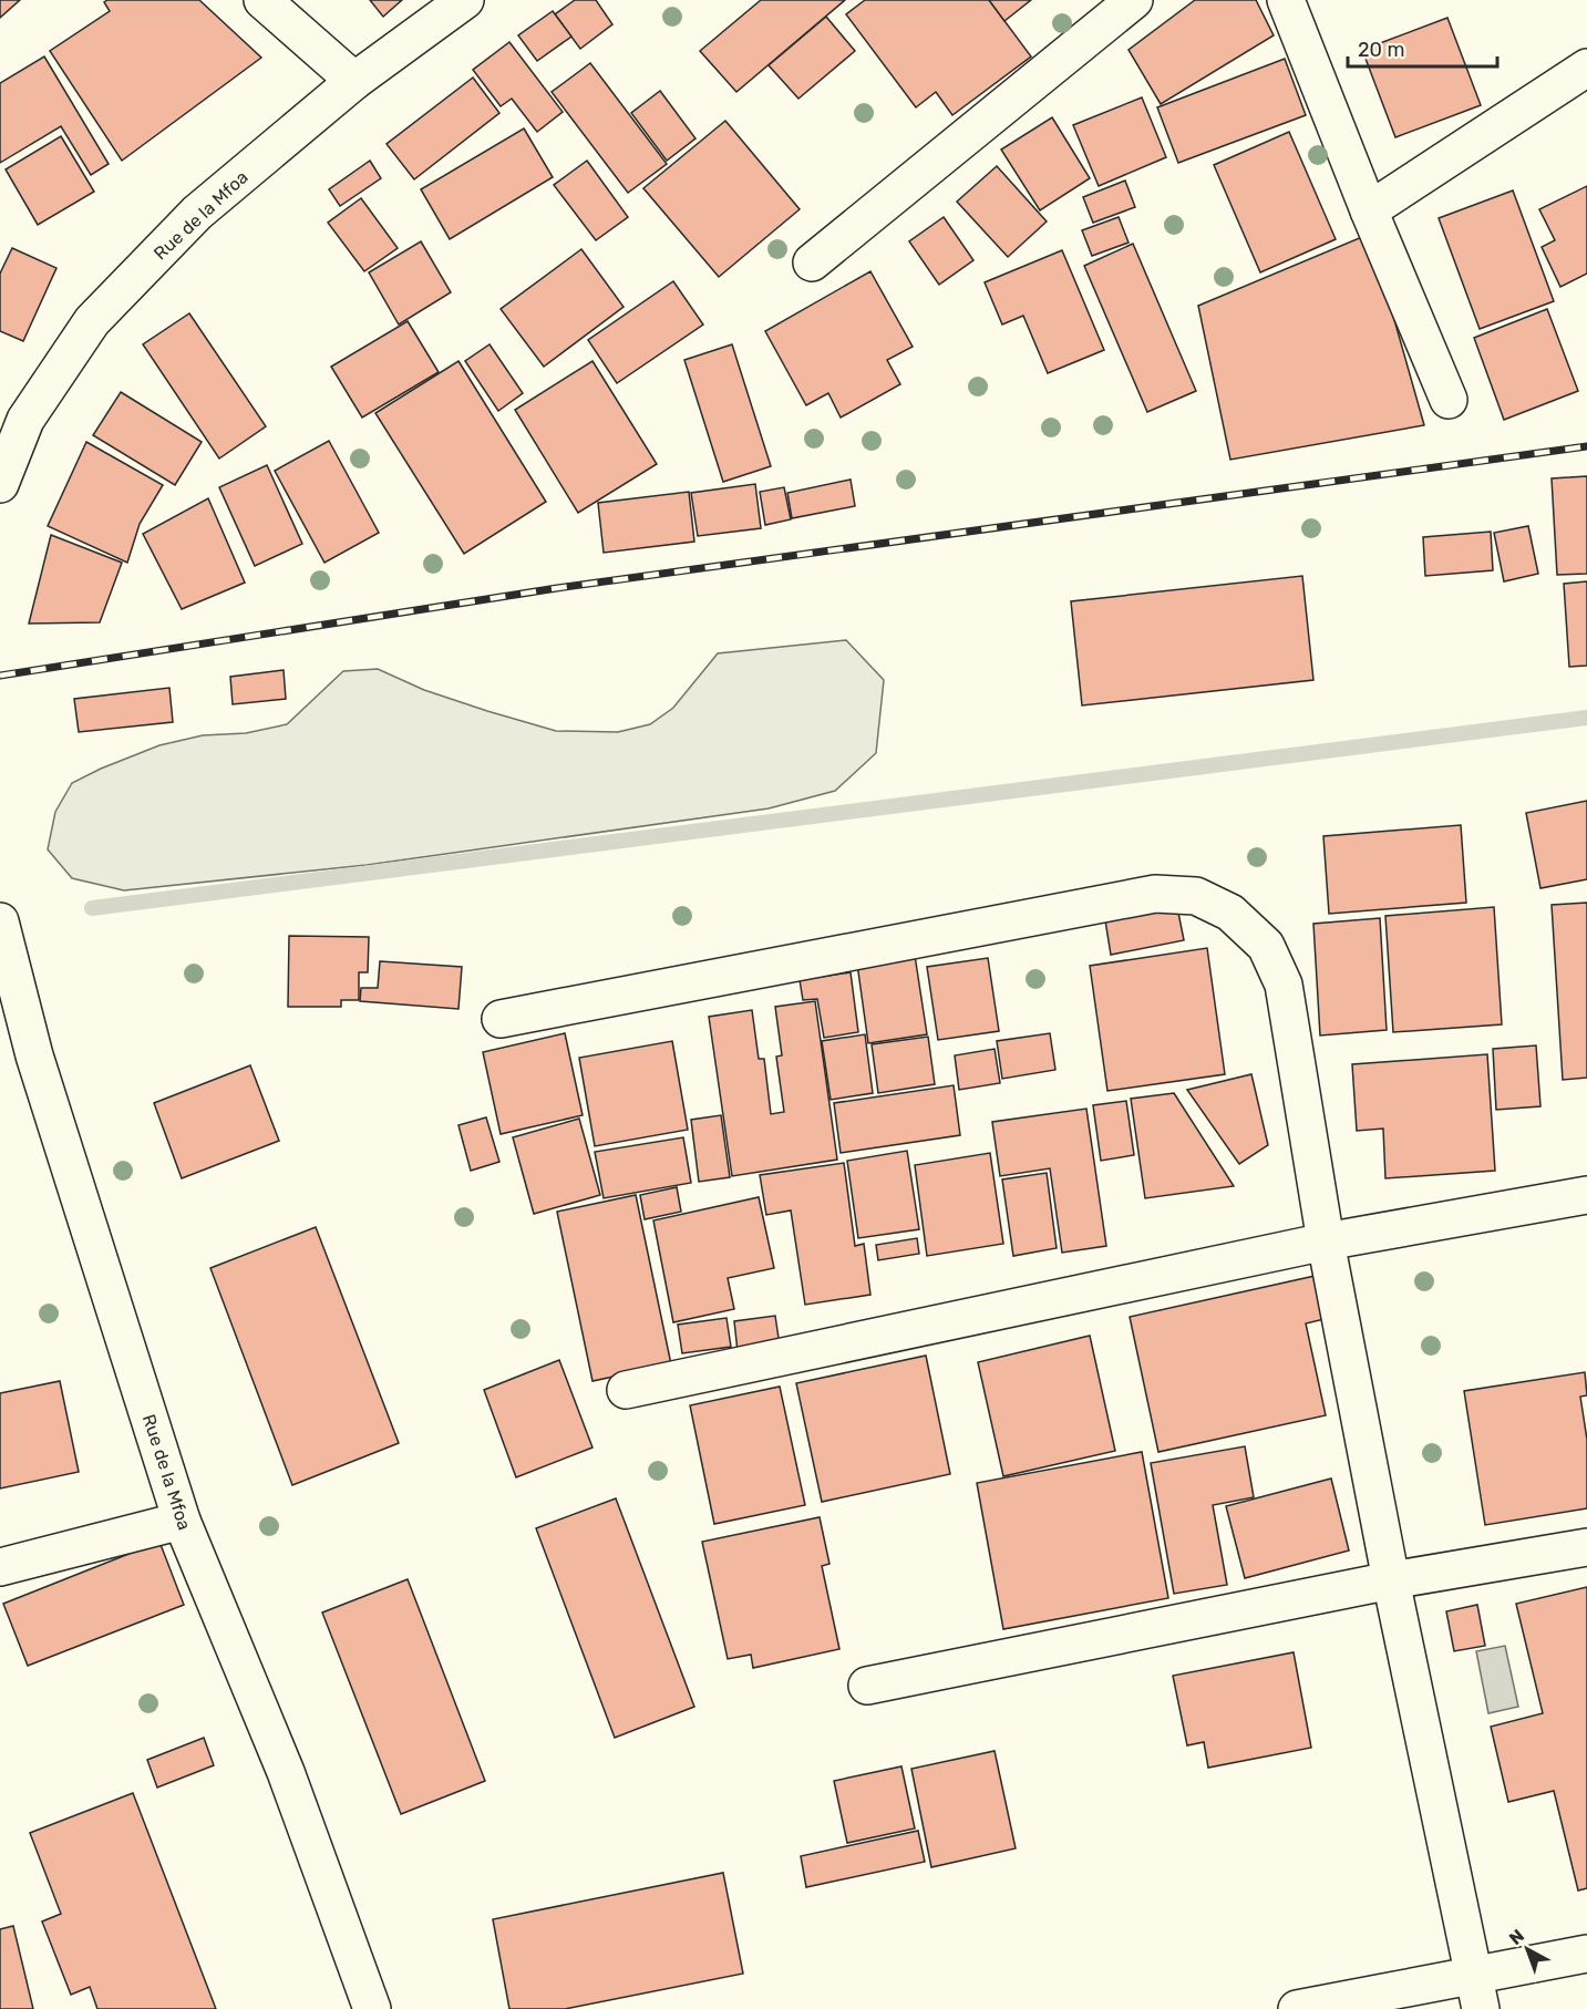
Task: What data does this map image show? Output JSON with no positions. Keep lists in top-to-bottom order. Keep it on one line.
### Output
{"streets":{"street":["Rue de la Mfoa"]},"scale_bar":"20 m","north":"top left"}
